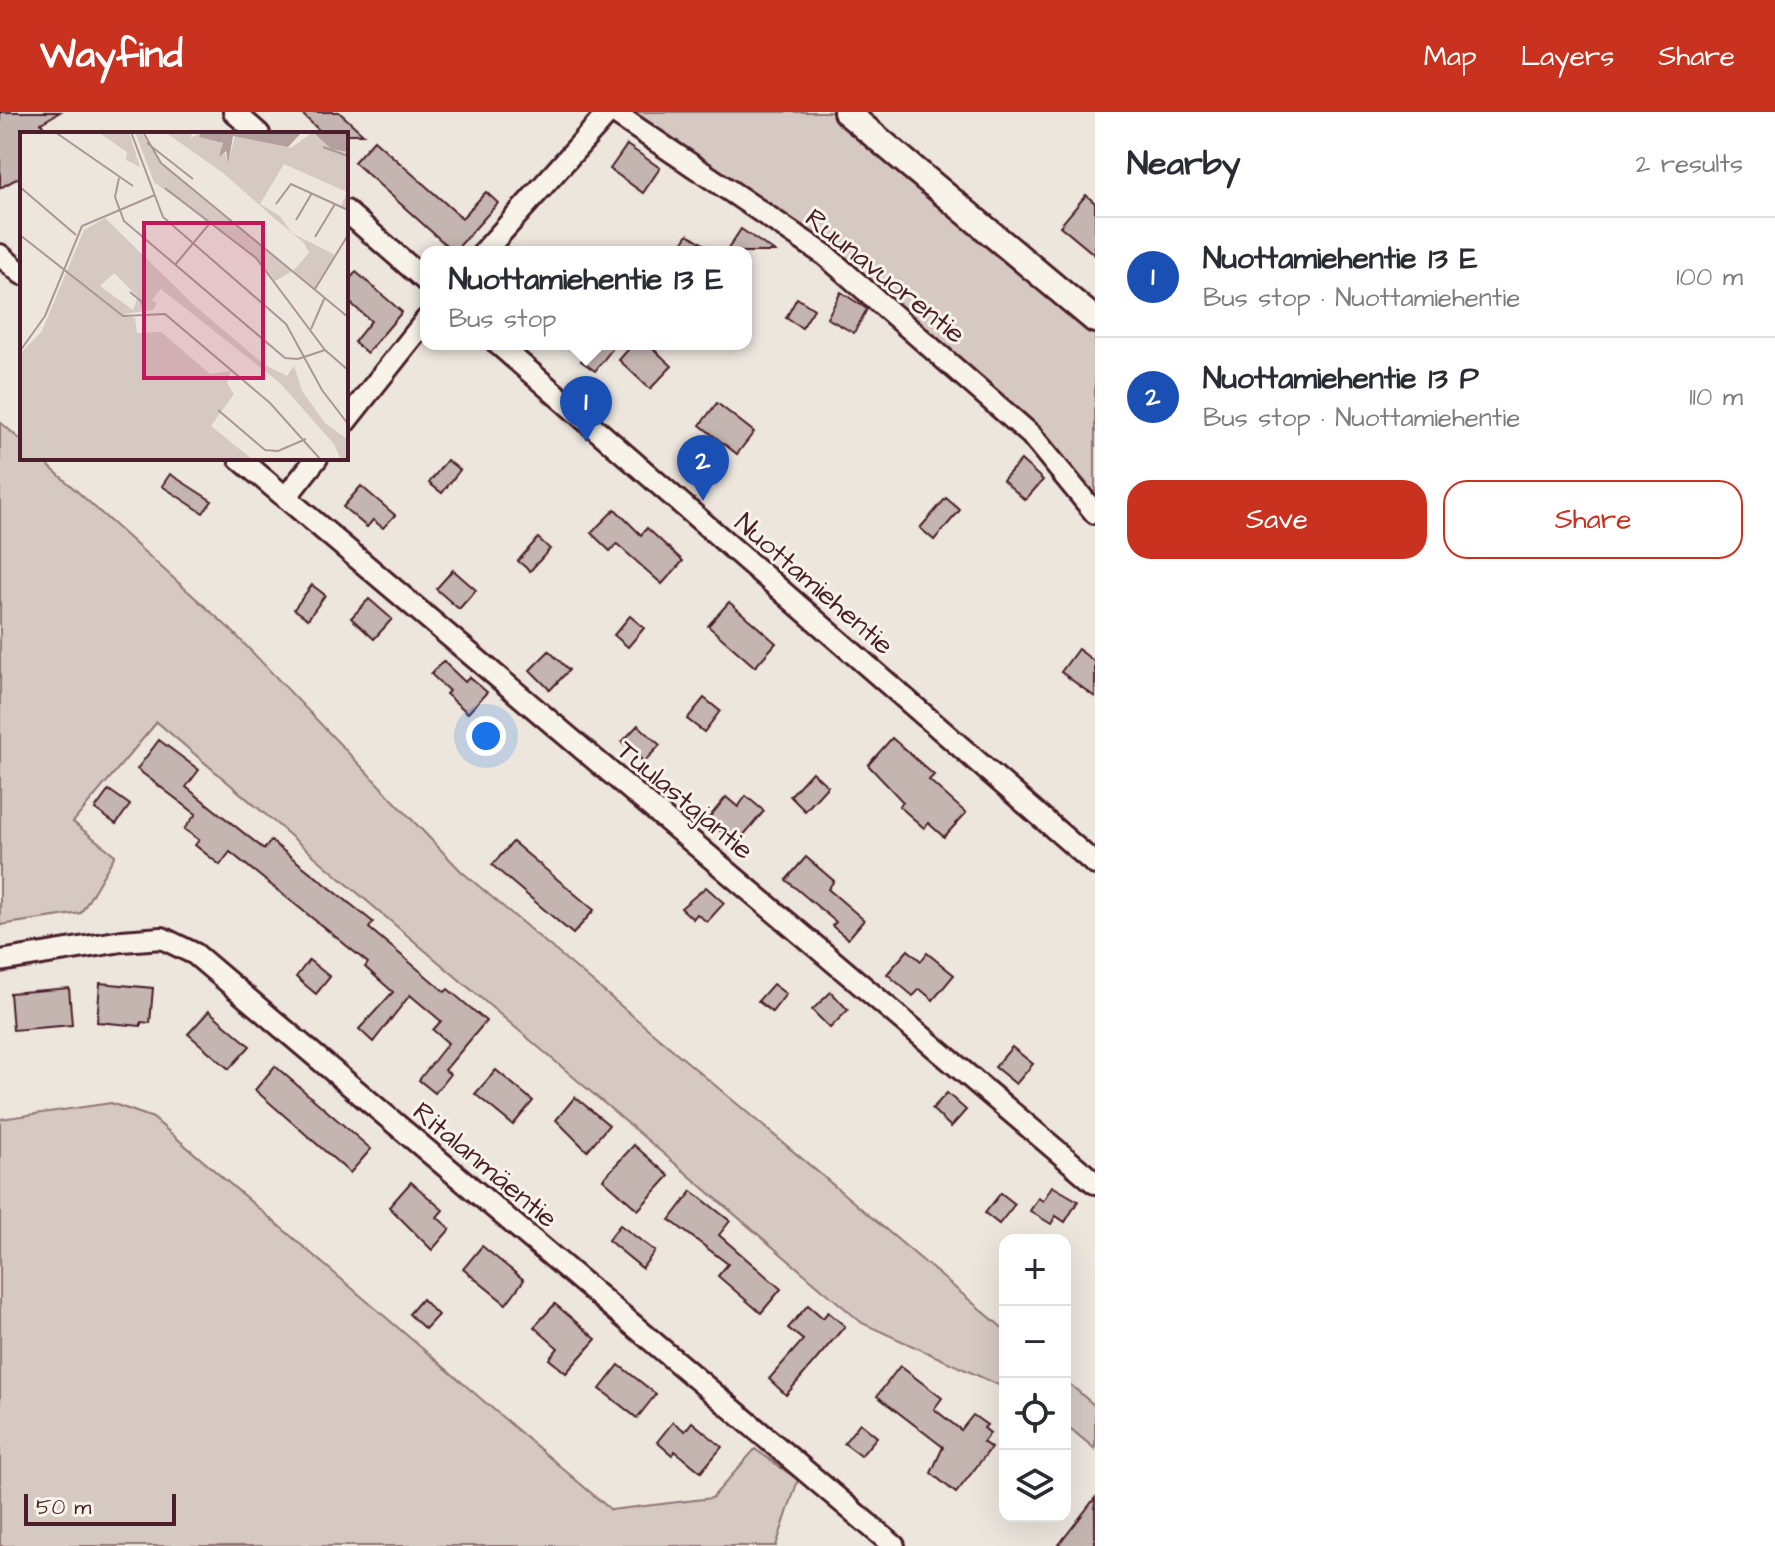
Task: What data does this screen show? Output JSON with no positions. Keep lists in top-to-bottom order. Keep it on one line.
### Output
{"streets":{"street":["Ruunavuorentie","Nuottamiehentie","Tuulastajantie","Ritalanmäentie"]},"scale_bar":"50 m","page":{"header":"Wayfind","nav":["Map","Layers","Share"],"heading":["Nearby","2 results"],"list":[{"mark":"1","name":"Nuottamiehentie 13 E","note":"Bus stop · Nuottamiehentie","value":"100 m"},{"mark":"2","name":"Nuottamiehentie 13 P","note":"Bus stop · Nuottamiehentie","value":"110 m"}],"popup":["Nuottamiehentie 13 E","Bus stop"],"pins":["1","2"],"buttons":["Save","Share"],"map_buttons":["+","−"],"scale":"50 m"}}
